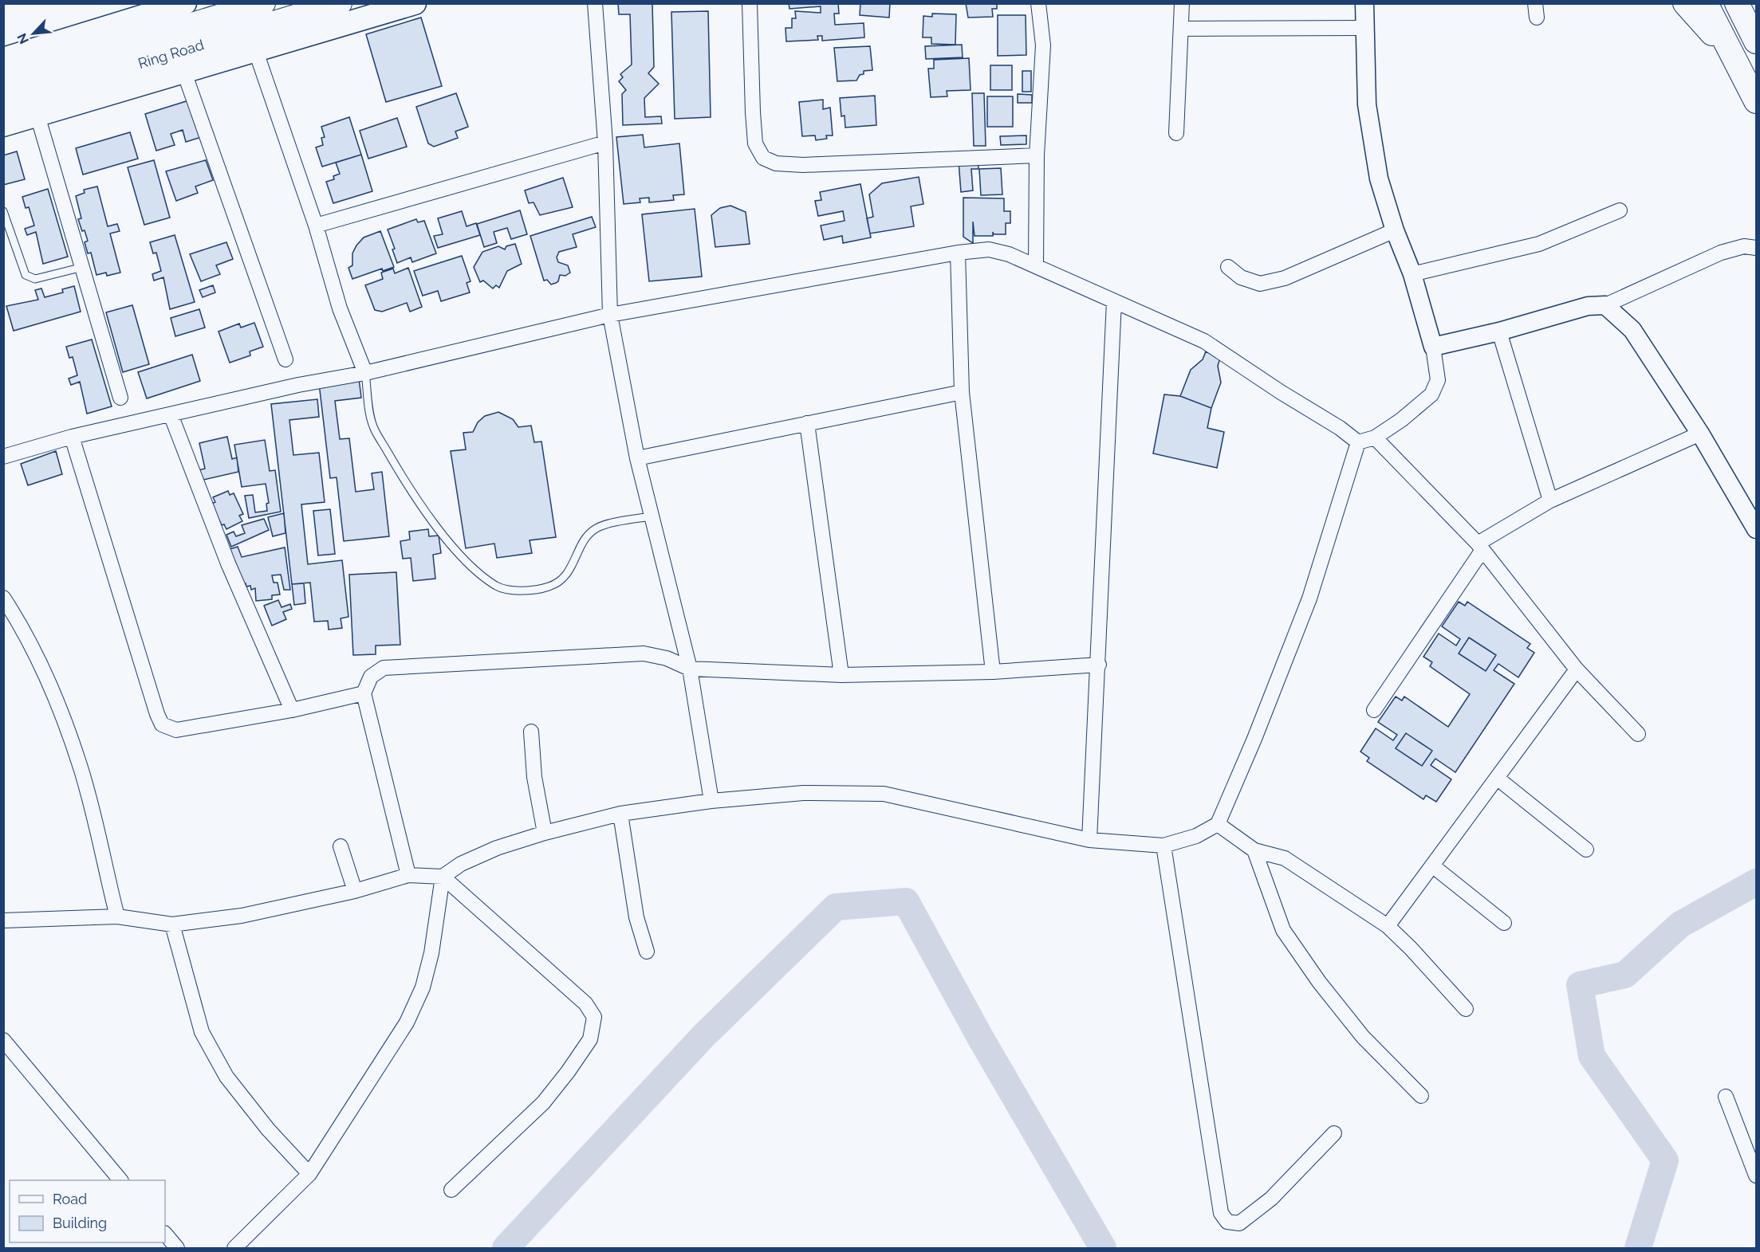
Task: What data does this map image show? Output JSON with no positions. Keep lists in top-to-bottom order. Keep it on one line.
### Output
{"streets":{"highway":["Ring Road"]},"legend":["Road","Building"],"north":"bottom left"}
